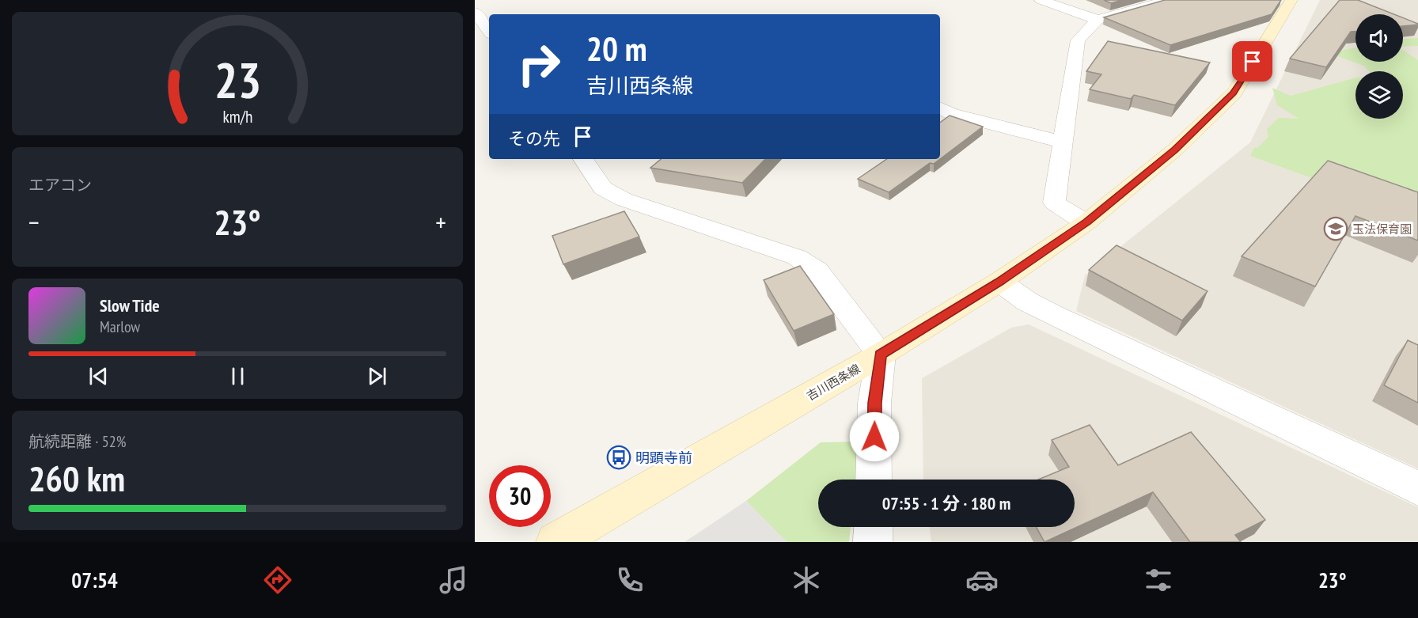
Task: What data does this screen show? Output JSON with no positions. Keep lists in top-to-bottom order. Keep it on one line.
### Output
{"streets":{"main road":["吉川西条線"]},"places":{"school or university":["玉法保育園"],"bus stop":["明顕寺前"]},"page":{"turn":["20 m","吉川西条線"],"then":"その先","tile":["エアコン",["航続距離 · 52%","260 km"]],"heat":["−","23°","+"],"song":["Slow Tide","Marlow"],"limit":"30","trip":"07:55 · 1 分 · 180 m","tabs":["07:54","23°"],"gauge":["23","km/h"]}}
